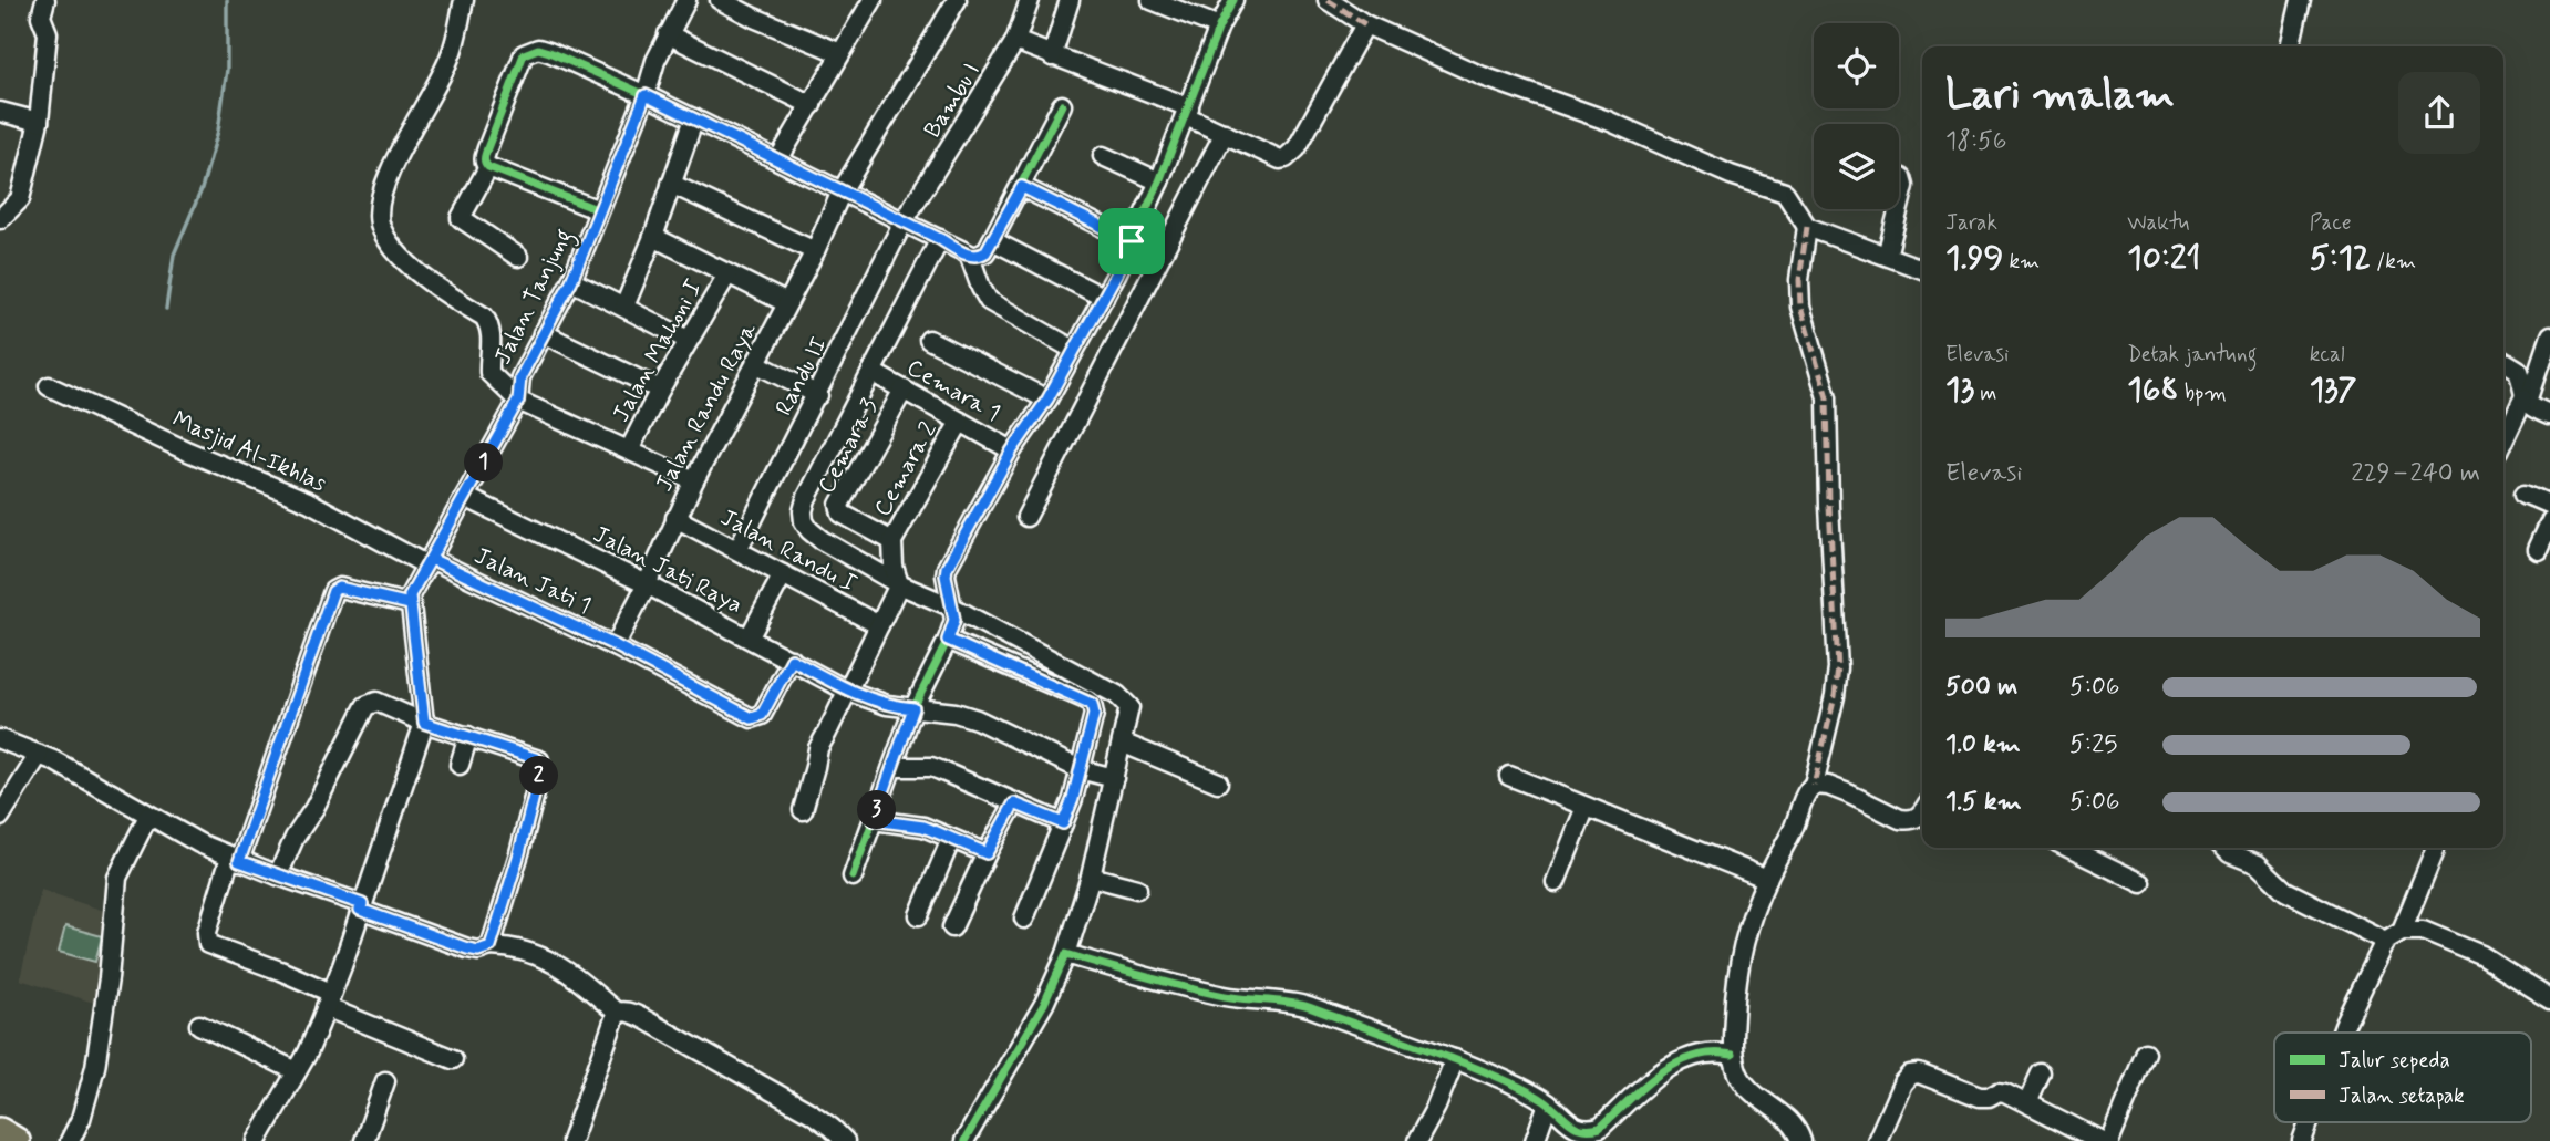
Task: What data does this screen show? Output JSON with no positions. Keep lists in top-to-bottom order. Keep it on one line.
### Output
{"streets":{"street":["Bambu I","Jalan Tanjung","Jalan Mahoni I","Randu II","Cemara 1","Jalan Randu Raya","Cemara 3","Masjid Al-Ikhlas","Cemara 2","Jalan Randu I","Jalan Jati Raya","Jalan Jati 1"]},"crossings":[["Bambu I","Randu II"],["Jalan Tanjung","Masjid Al-Ikhlas"],["Jalan Tanjung","Jalan Jati Raya"],["Jalan Tanjung","Jalan Jati 1"],["Randu II","Jalan Randu I"],["Cemara 1","Cemara 3"],["Cemara 1","Cemara 2"],["Jalan Randu Raya","Jalan Randu I"],["Jalan Randu Raya","Jalan Jati Raya"],["Jalan Randu Raya","Jalan Jati 1"],["Cemara 3","Cemara 2"],["Masjid Al-Ikhlas","Jalan Jati 1"],["Jalan Jati Raya","Jalan Jati 1"]],"legend":["Jalur sepeda","Jalan setapak"],"page":{"heading":["Lari malam","18:56"],"stats":[["Jarak","1.99 km"],["Waktu","10:21"],["Pace","5:12 /km"],["Elevasi","13 m"],["Detak jantung","168 bpm"],["kcal","137"]],"chart":["Elevasi","229–240 m"],"pins":["1","2","3"],"list":[{"name":"500 m","note":"5:06"},{"name":"1.0 km","note":"5:25"},{"name":"1.5 km","note":"5:06"}]}}
